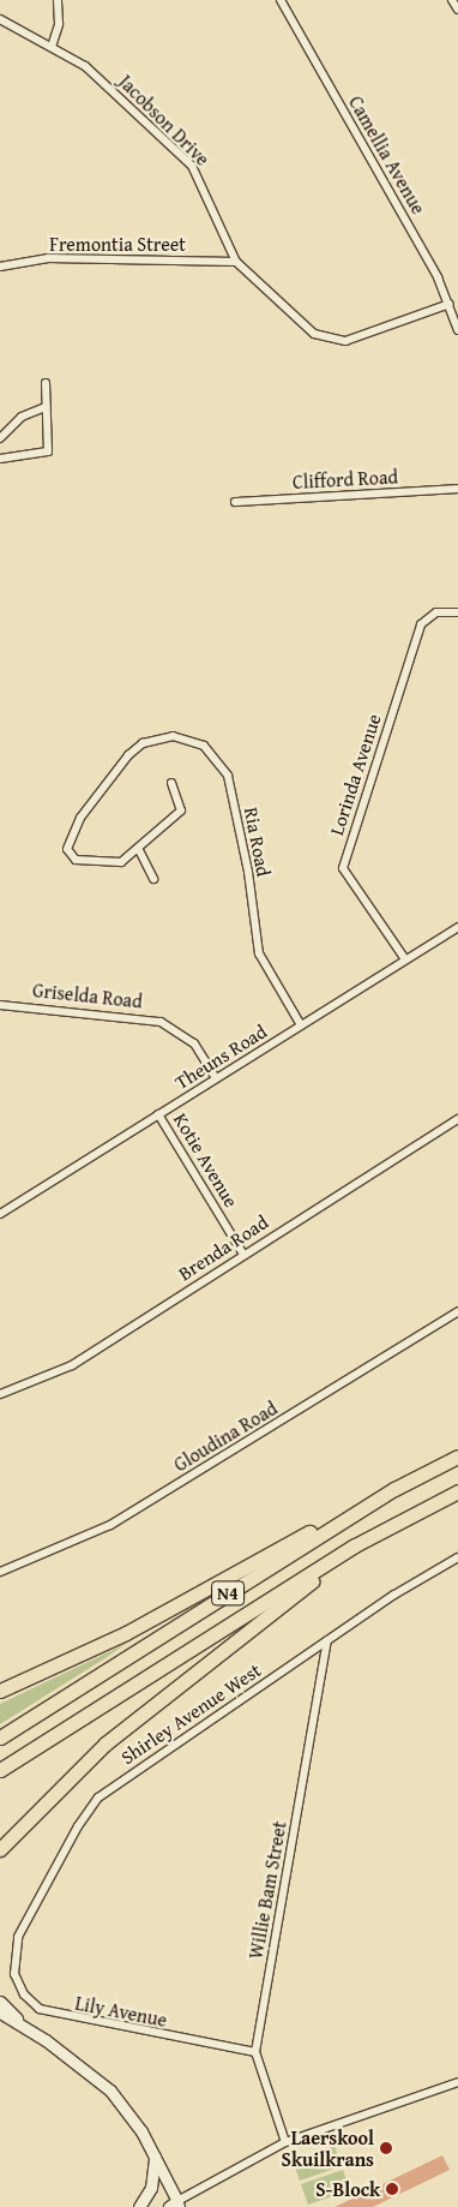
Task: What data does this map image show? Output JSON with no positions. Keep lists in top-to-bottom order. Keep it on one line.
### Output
{"streets":{"highway":["N4"],"street":["Jacobson Drive","Camellia Avenue","Fremontia Street","Clifford Road","Lorinda Avenue","Ria Road","Griselda Road","Theuns Road","Kotie Avenue","Brenda Road","Gloudina Road","Shirley Avenue West","Willie Bam Street","Lily Avenue"]},"crossings":[["Jacobson Drive","Camellia Avenue"],["Jacobson Drive","Fremontia Street"],["Lorinda Avenue","Theuns Road"],["Ria Road","Theuns Road"],["Griselda Road","Theuns Road"],["Theuns Road","Kotie Avenue"],["Kotie Avenue","Brenda Road"],["Shirley Avenue West","Willie Bam Street"],["Shirley Avenue West","Lily Avenue"],["Willie Bam Street","Lily Avenue"]],"places":["Laerskool Skuilkrans","S-Block"]}
